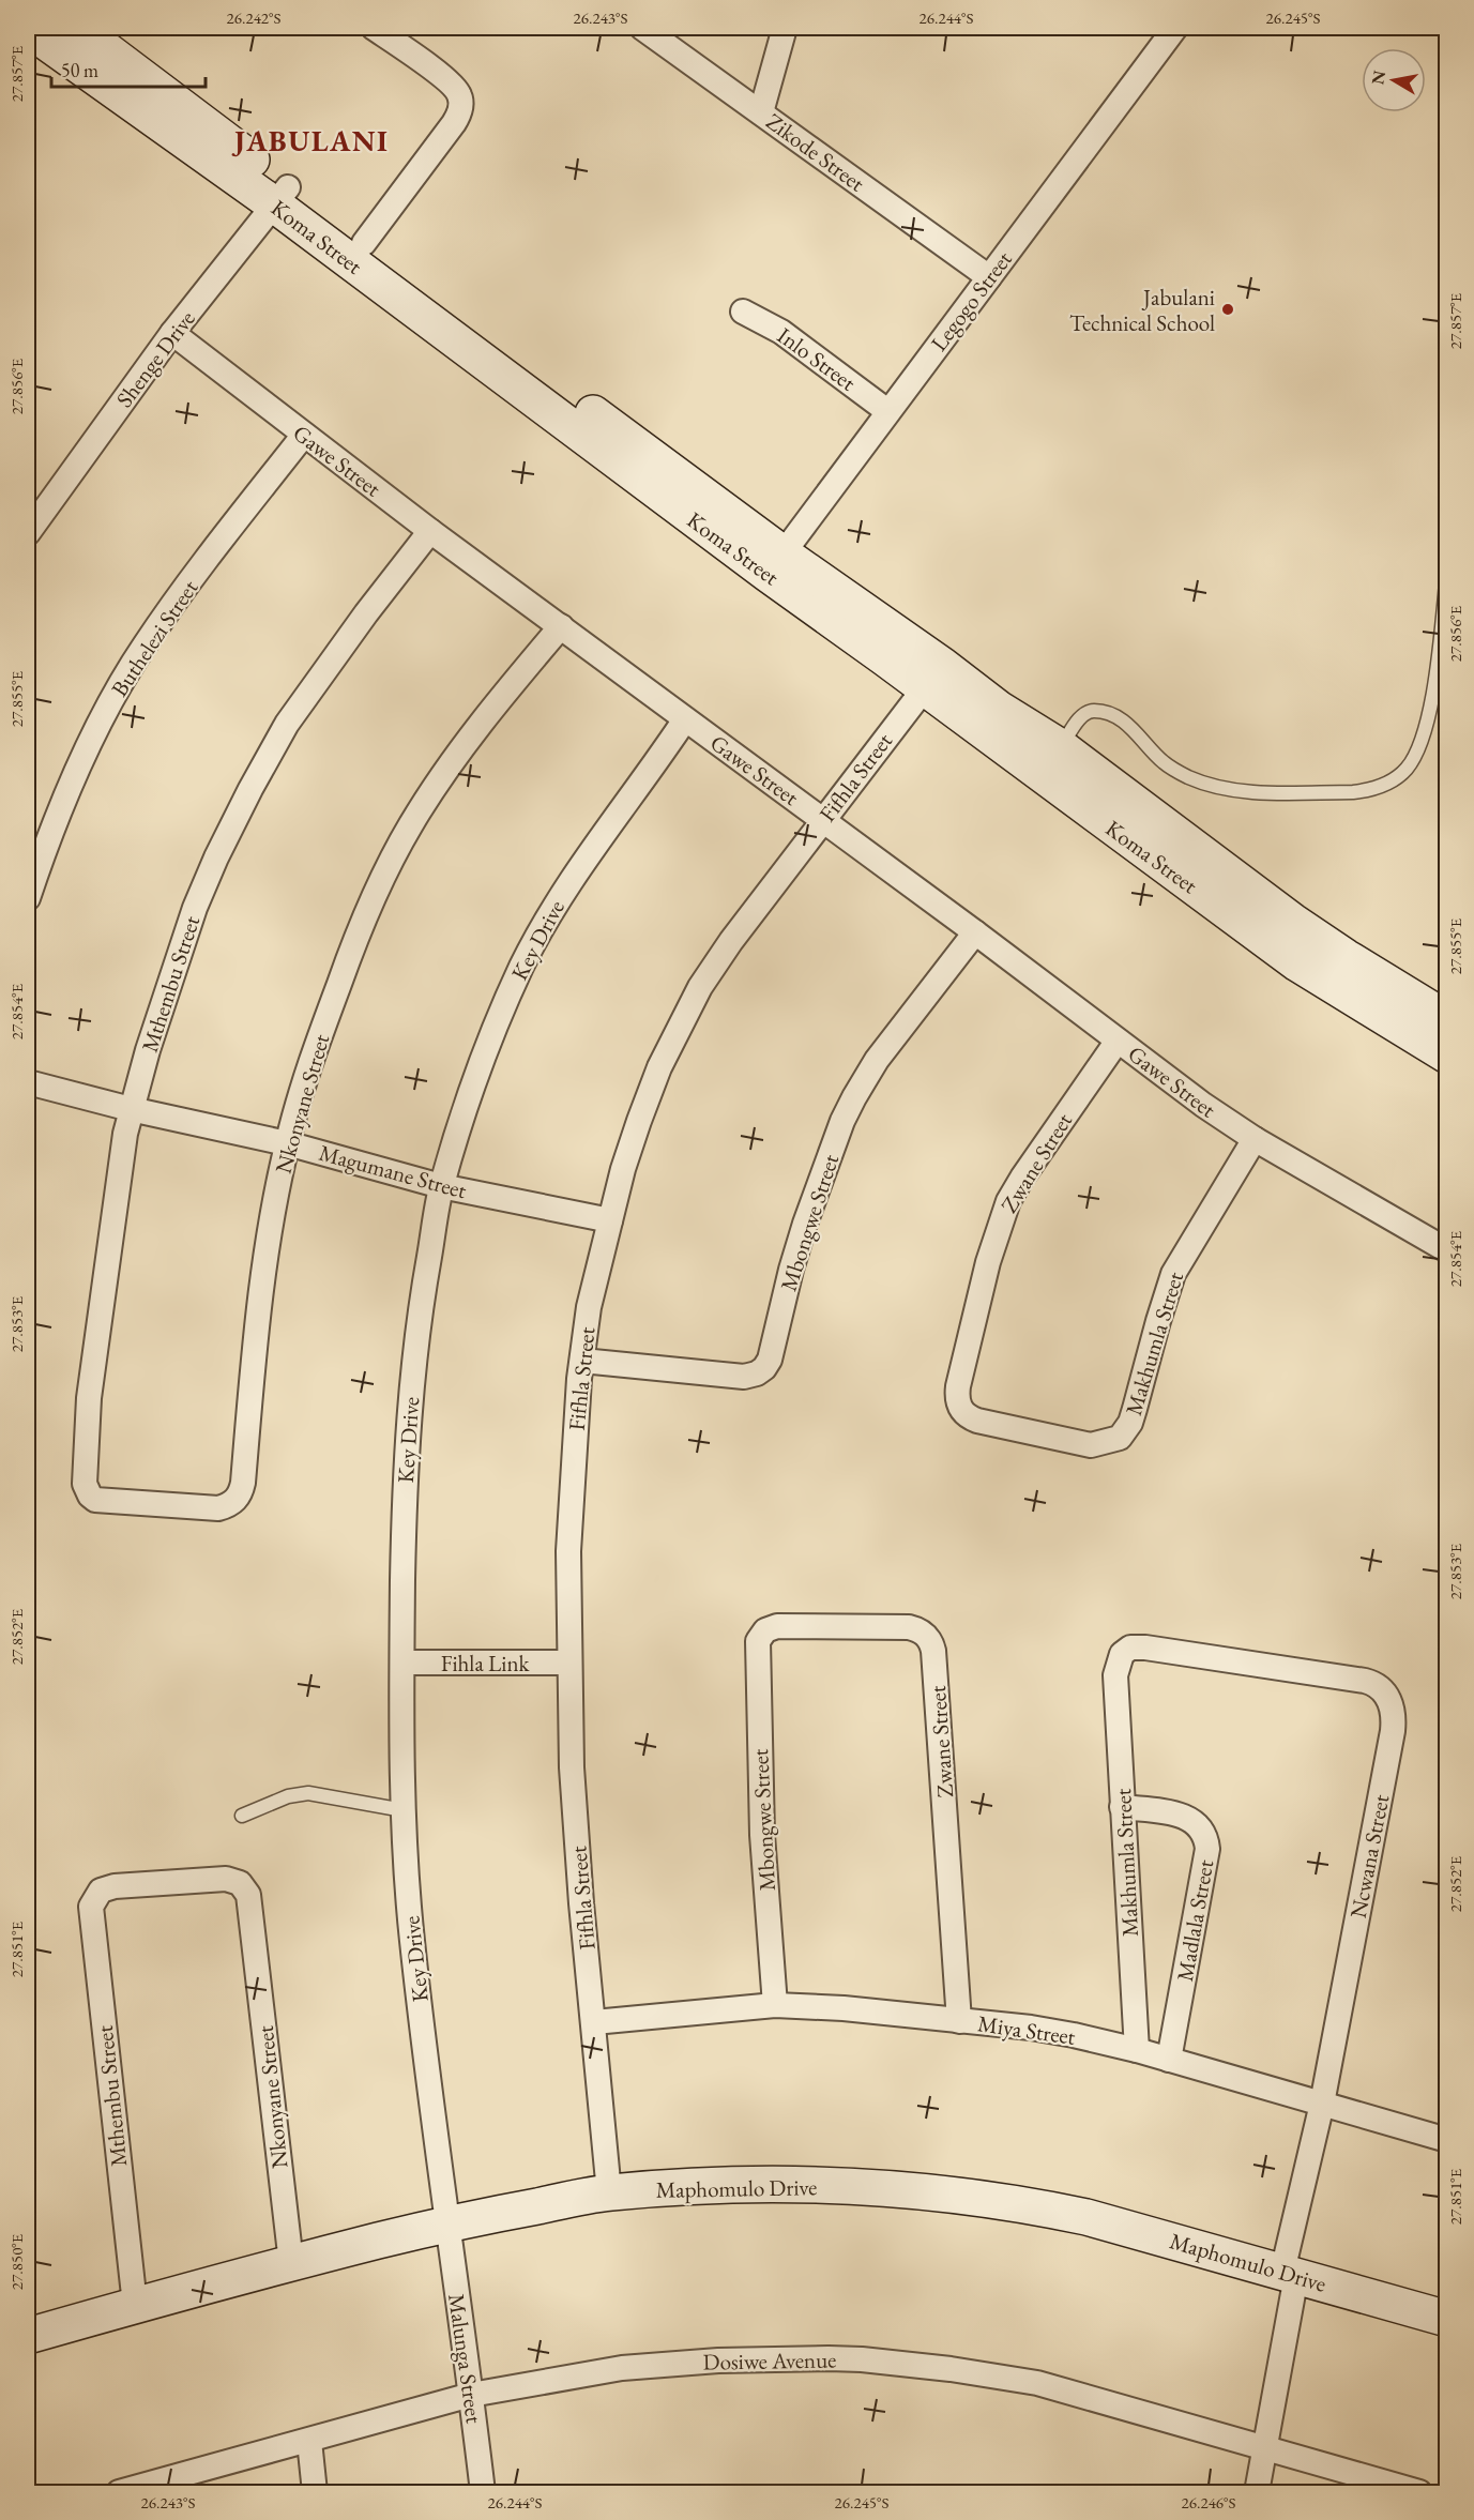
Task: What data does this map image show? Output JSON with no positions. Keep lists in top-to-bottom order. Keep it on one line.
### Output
{"streets":{"main road":["Koma Street","Maphomulo Drive"],"street":["Zikode Street","Legogo Street","Shenge Drive","Inlo Street","Gawe Street","Buthelezi Street","Fifhla Street","Key Drive","Mthembu Street","Nkonyane Street","Zwane Street","Magumane Street","Mbongwe Street","Makhumla Street","Fihla Link","Ncwana Street","Madlala Street","Miya Street","Malunga Street","Dosiwe Avenue"]},"crossings":[["Zikode Street","Legogo Street"],["Koma Street","Legogo Street"],["Koma Street","Shenge Drive"],["Koma Street","Fifhla Street"],["Legogo Street","Inlo Street"],["Shenge Drive","Gawe Street"],["Gawe Street","Buthelezi Street"],["Gawe Street","Fifhla Street"],["Gawe Street","Key Drive"],["Gawe Street","Mthembu Street"],["Gawe Street","Nkonyane Street"],["Gawe Street","Zwane Street"],["Gawe Street","Mbongwe Street"],["Gawe Street","Makhumla Street"],["Fifhla Street","Magumane Street"],["Fifhla Street","Mbongwe Street"],["Fifhla Street","Fihla Link"],["Fifhla Street","Miya Street"],["Fifhla Street","Maphomulo Drive"],["Key Drive","Magumane Street"],["Key Drive","Fihla Link"],["Key Drive","Maphomulo Drive"],["Key Drive","Malunga Street"],["Mthembu Street","Nkonyane Street"],["Mthembu Street","Magumane Street"],["Mthembu Street","Maphomulo Drive"],["Nkonyane Street","Magumane Street"],["Nkonyane Street","Maphomulo Drive"],["Zwane Street","Mbongwe Street"],["Zwane Street","Makhumla Street"],["Zwane Street","Miya Street"],["Mbongwe Street","Miya Street"],["Makhumla Street","Ncwana Street"],["Makhumla Street","Madlala Street"],["Makhumla Street","Miya Street"],["Ncwana Street","Miya Street"],["Ncwana Street","Maphomulo Drive"],["Ncwana Street","Dosiwe Avenue"],["Madlala Street","Miya Street"],["Maphomulo Drive","Malunga Street"],["Malunga Street","Dosiwe Avenue"]],"districts":["JABULANI"],"places":["Jabulani Technical School"],"scale_bar":"50 m","north":"left","coordinates":["26.242°S","26.243°S","26.244°S","26.245°S","27.857°E","27.856°E","27.855°E","27.854°E","27.853°E","27.852°E","27.851°E","27.850°E","26.246°S"]}
